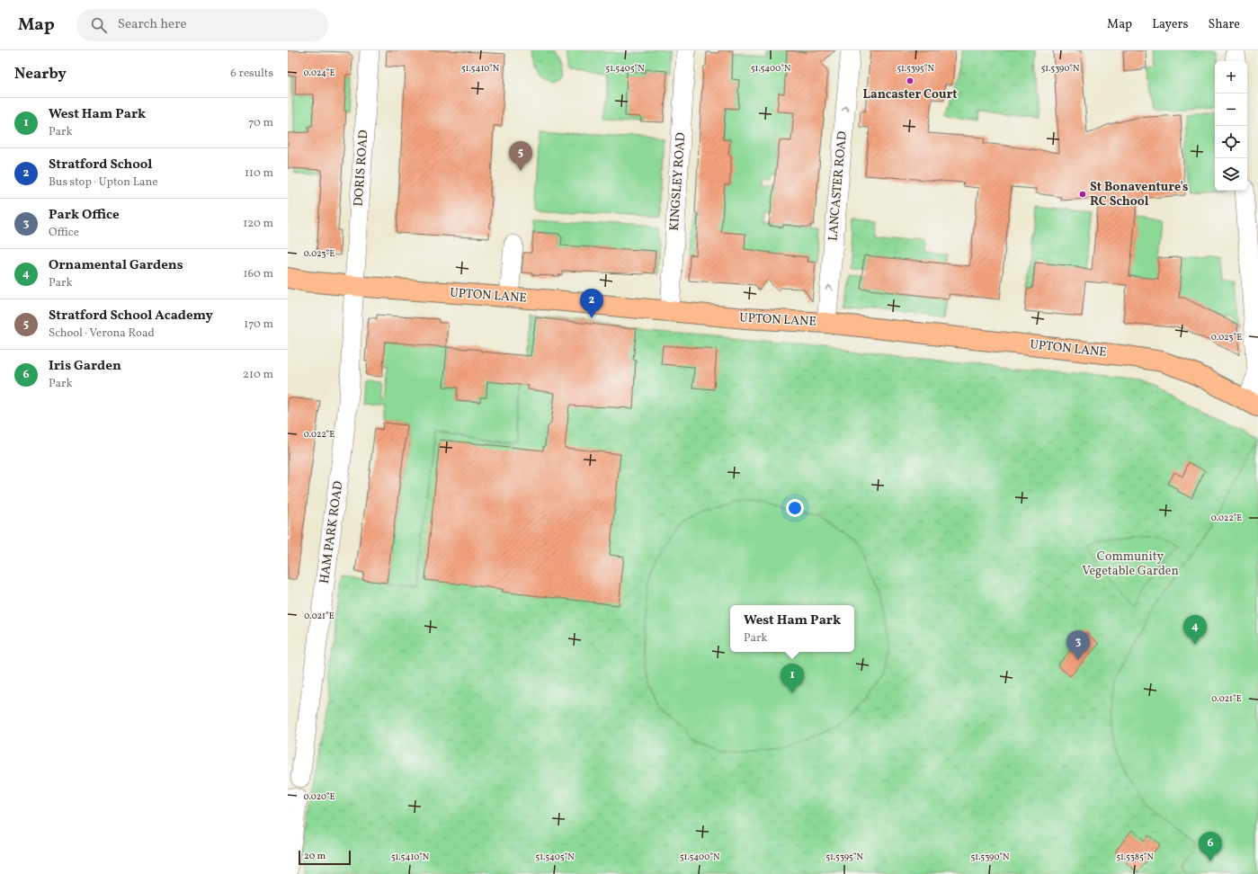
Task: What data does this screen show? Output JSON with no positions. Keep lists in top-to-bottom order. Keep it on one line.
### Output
{"streets":{"main road":["UPTON LANE"],"street":["DORIS ROAD","KINGSLEY ROAD","LANCASTER ROAD","HAM PARK ROAD"]},"crossings":[["DORIS ROAD","UPTON LANE"],["DORIS ROAD","HAM PARK ROAD"],["KINGSLEY ROAD","UPTON LANE"],["LANCASTER ROAD","UPTON LANE"],["UPTON LANE","HAM PARK ROAD"]],"one_way":["LANCASTER ROAD"],"parks":["Community Vegetable Garden"],"places":["Lancaster Court","St Bonaventure's RC School"],"scale_bar":"20 m","page":{"header":"Map","search":"Search here","nav":["Map","Layers","Share"],"heading":["Nearby","6 results"],"map_buttons":["+","−"],"list":[{"mark":"1","name":"West Ham Park","note":"Park","value":"70 m"},{"mark":"2","name":"Stratford School","note":"Bus stop · Upton Lane","value":"110 m"},{"mark":"3","name":"Park Office","note":"Office","value":"120 m"},{"mark":"4","name":"Ornamental Gardens","note":"Park","value":"160 m"},{"mark":"5","name":"Stratford School Academy","note":"School · Verona Road","value":"170 m"},{"mark":"6","name":"Iris Garden","note":"Park","value":"210 m"}],"pins":["5","2","4","3","1","6"],"popup":["West Ham Park","Park"],"scale":"20 m"},"coordinates":["51.5410°N","51.5405°N","51.5400°N","51.5395°N","51.5390°N","0.024°E","0.023°E","0.022°E","0.021°E","0.020°E","51.5385°N"]}
